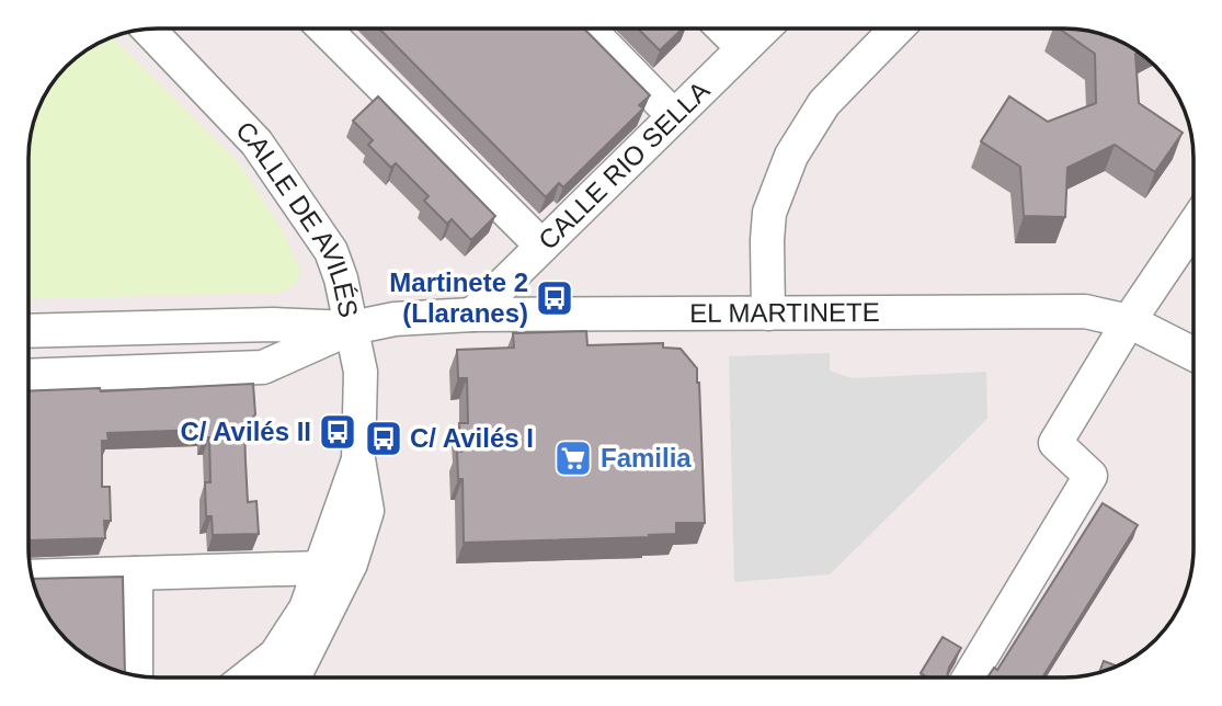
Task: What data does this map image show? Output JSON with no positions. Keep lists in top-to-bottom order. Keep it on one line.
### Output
{"streets":{"street":["CALLE RIO SELLA","CALLE DE AVILÉS","EL MARTINETE"]},"crossings":[["CALLE RIO SELLA","EL MARTINETE"],["CALLE DE AVILÉS","EL MARTINETE"]],"places":{"bus stop":["Martinete 2 (Llaranes)","C/ Avilés II","C/ Avilés I"],"supermarket":["Familia"]}}
